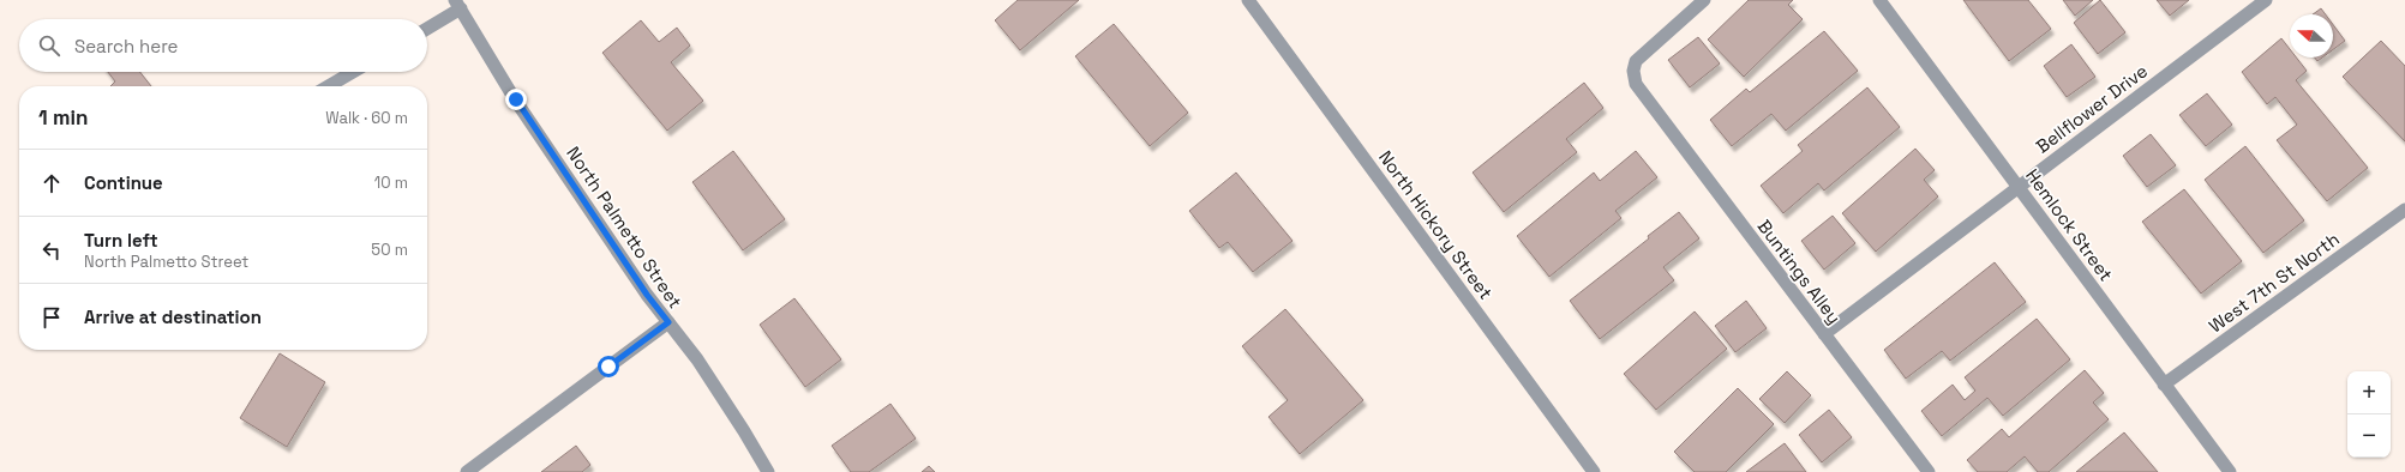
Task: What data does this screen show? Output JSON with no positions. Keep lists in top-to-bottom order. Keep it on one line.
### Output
{"streets":{"street":["Bellflower Drive","North Hickory Street","Hemlock Street","North Palmetto Street","Buntings Alley","West 7th St North"]},"crossings":[["Bellflower Drive","Hemlock Street"],["Bellflower Drive","Buntings Alley"],["Hemlock Street","West 7th St North"]],"north":"left","page":{"search":"Search here","heading":["1 min","Walk · 60 m"],"list":[["Continue","10 m"],["Turn left","North Palmetto Street","50 m"],"Arrive at destination"],"map_buttons":["+","−"]}}
